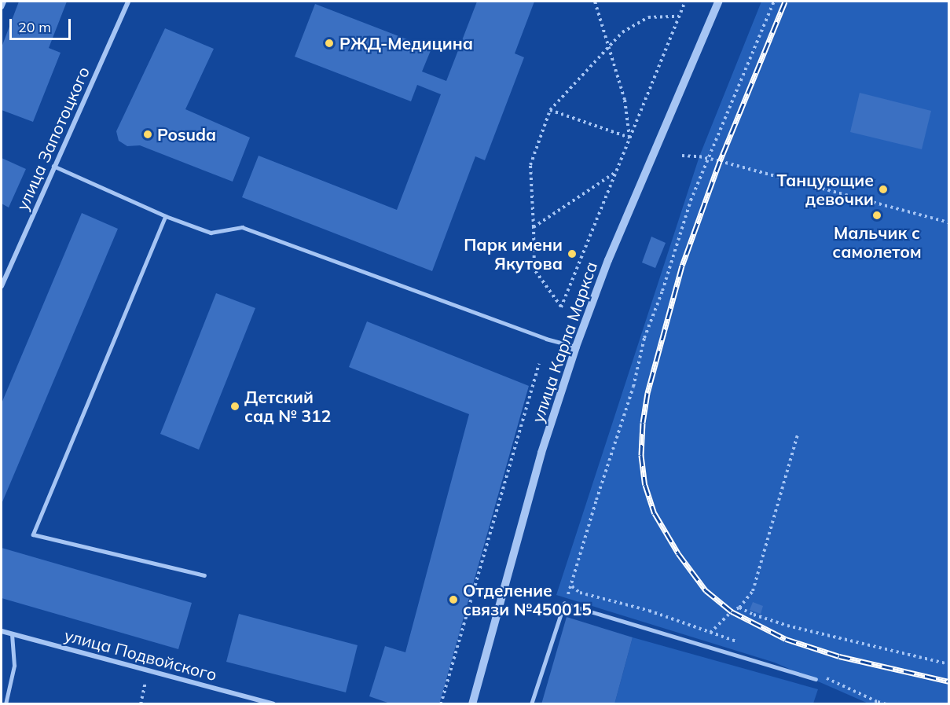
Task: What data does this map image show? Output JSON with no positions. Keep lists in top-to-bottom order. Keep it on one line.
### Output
{"streets":{"street":["улица Запотоцкого","улица Карла Маркса","улица Подвойского"]},"places":["РЖД-Медицина","Posuda","Танцующие девочки","Мальчик с самолетом","Парк имени Якутова","Детский сад № 312","Отделение связи №450015"],"scale_bar":"20 m"}
